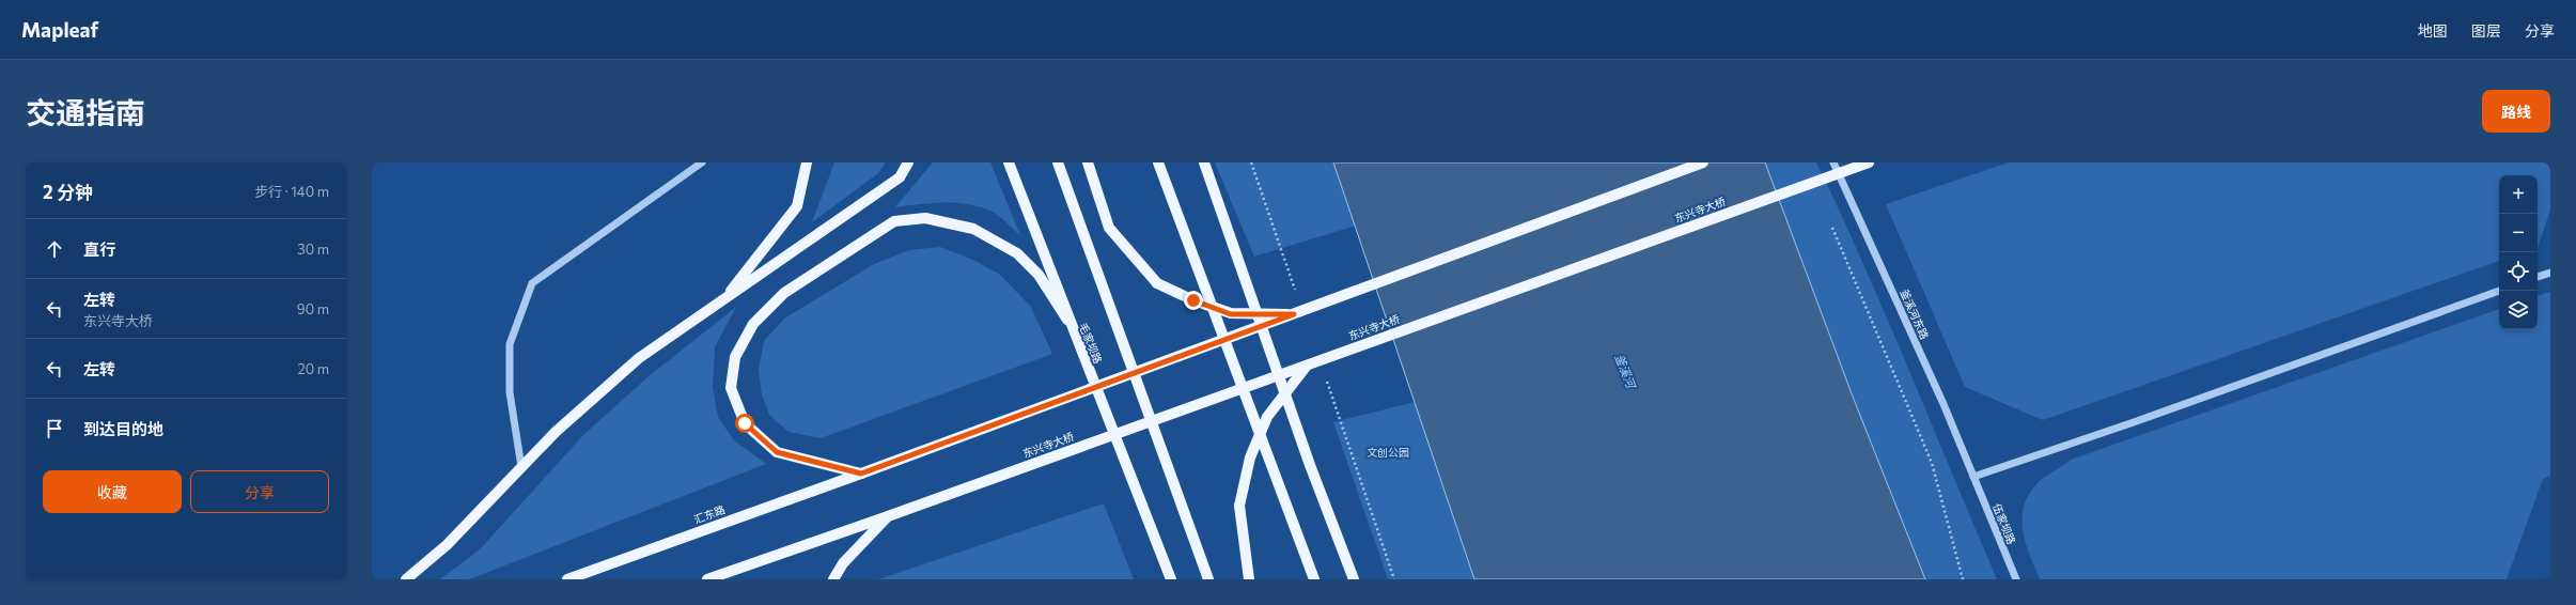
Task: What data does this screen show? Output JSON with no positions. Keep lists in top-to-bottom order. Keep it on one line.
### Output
{"streets":{"main road":["东兴寺大桥","毛家坝路","汇东路"],"street":["釜溪河东路","伍家坝路"]},"crossings":[["釜溪河东路","伍家坝路"]],"water":["釜溪河"],"parks":["文创公园"],"page":{"header":"Mapleaf","nav":["地图","图层","分享"],"title":"交通指南","buttons":["路线",["收藏","分享"]],"heading":["2 分钟","步行 · 140 m"],"map_buttons":["+","−"],"list":[["直行","30 m"],["左转","东兴寺大桥","90 m"],["左转","20 m"],"到达目的地"]}}
